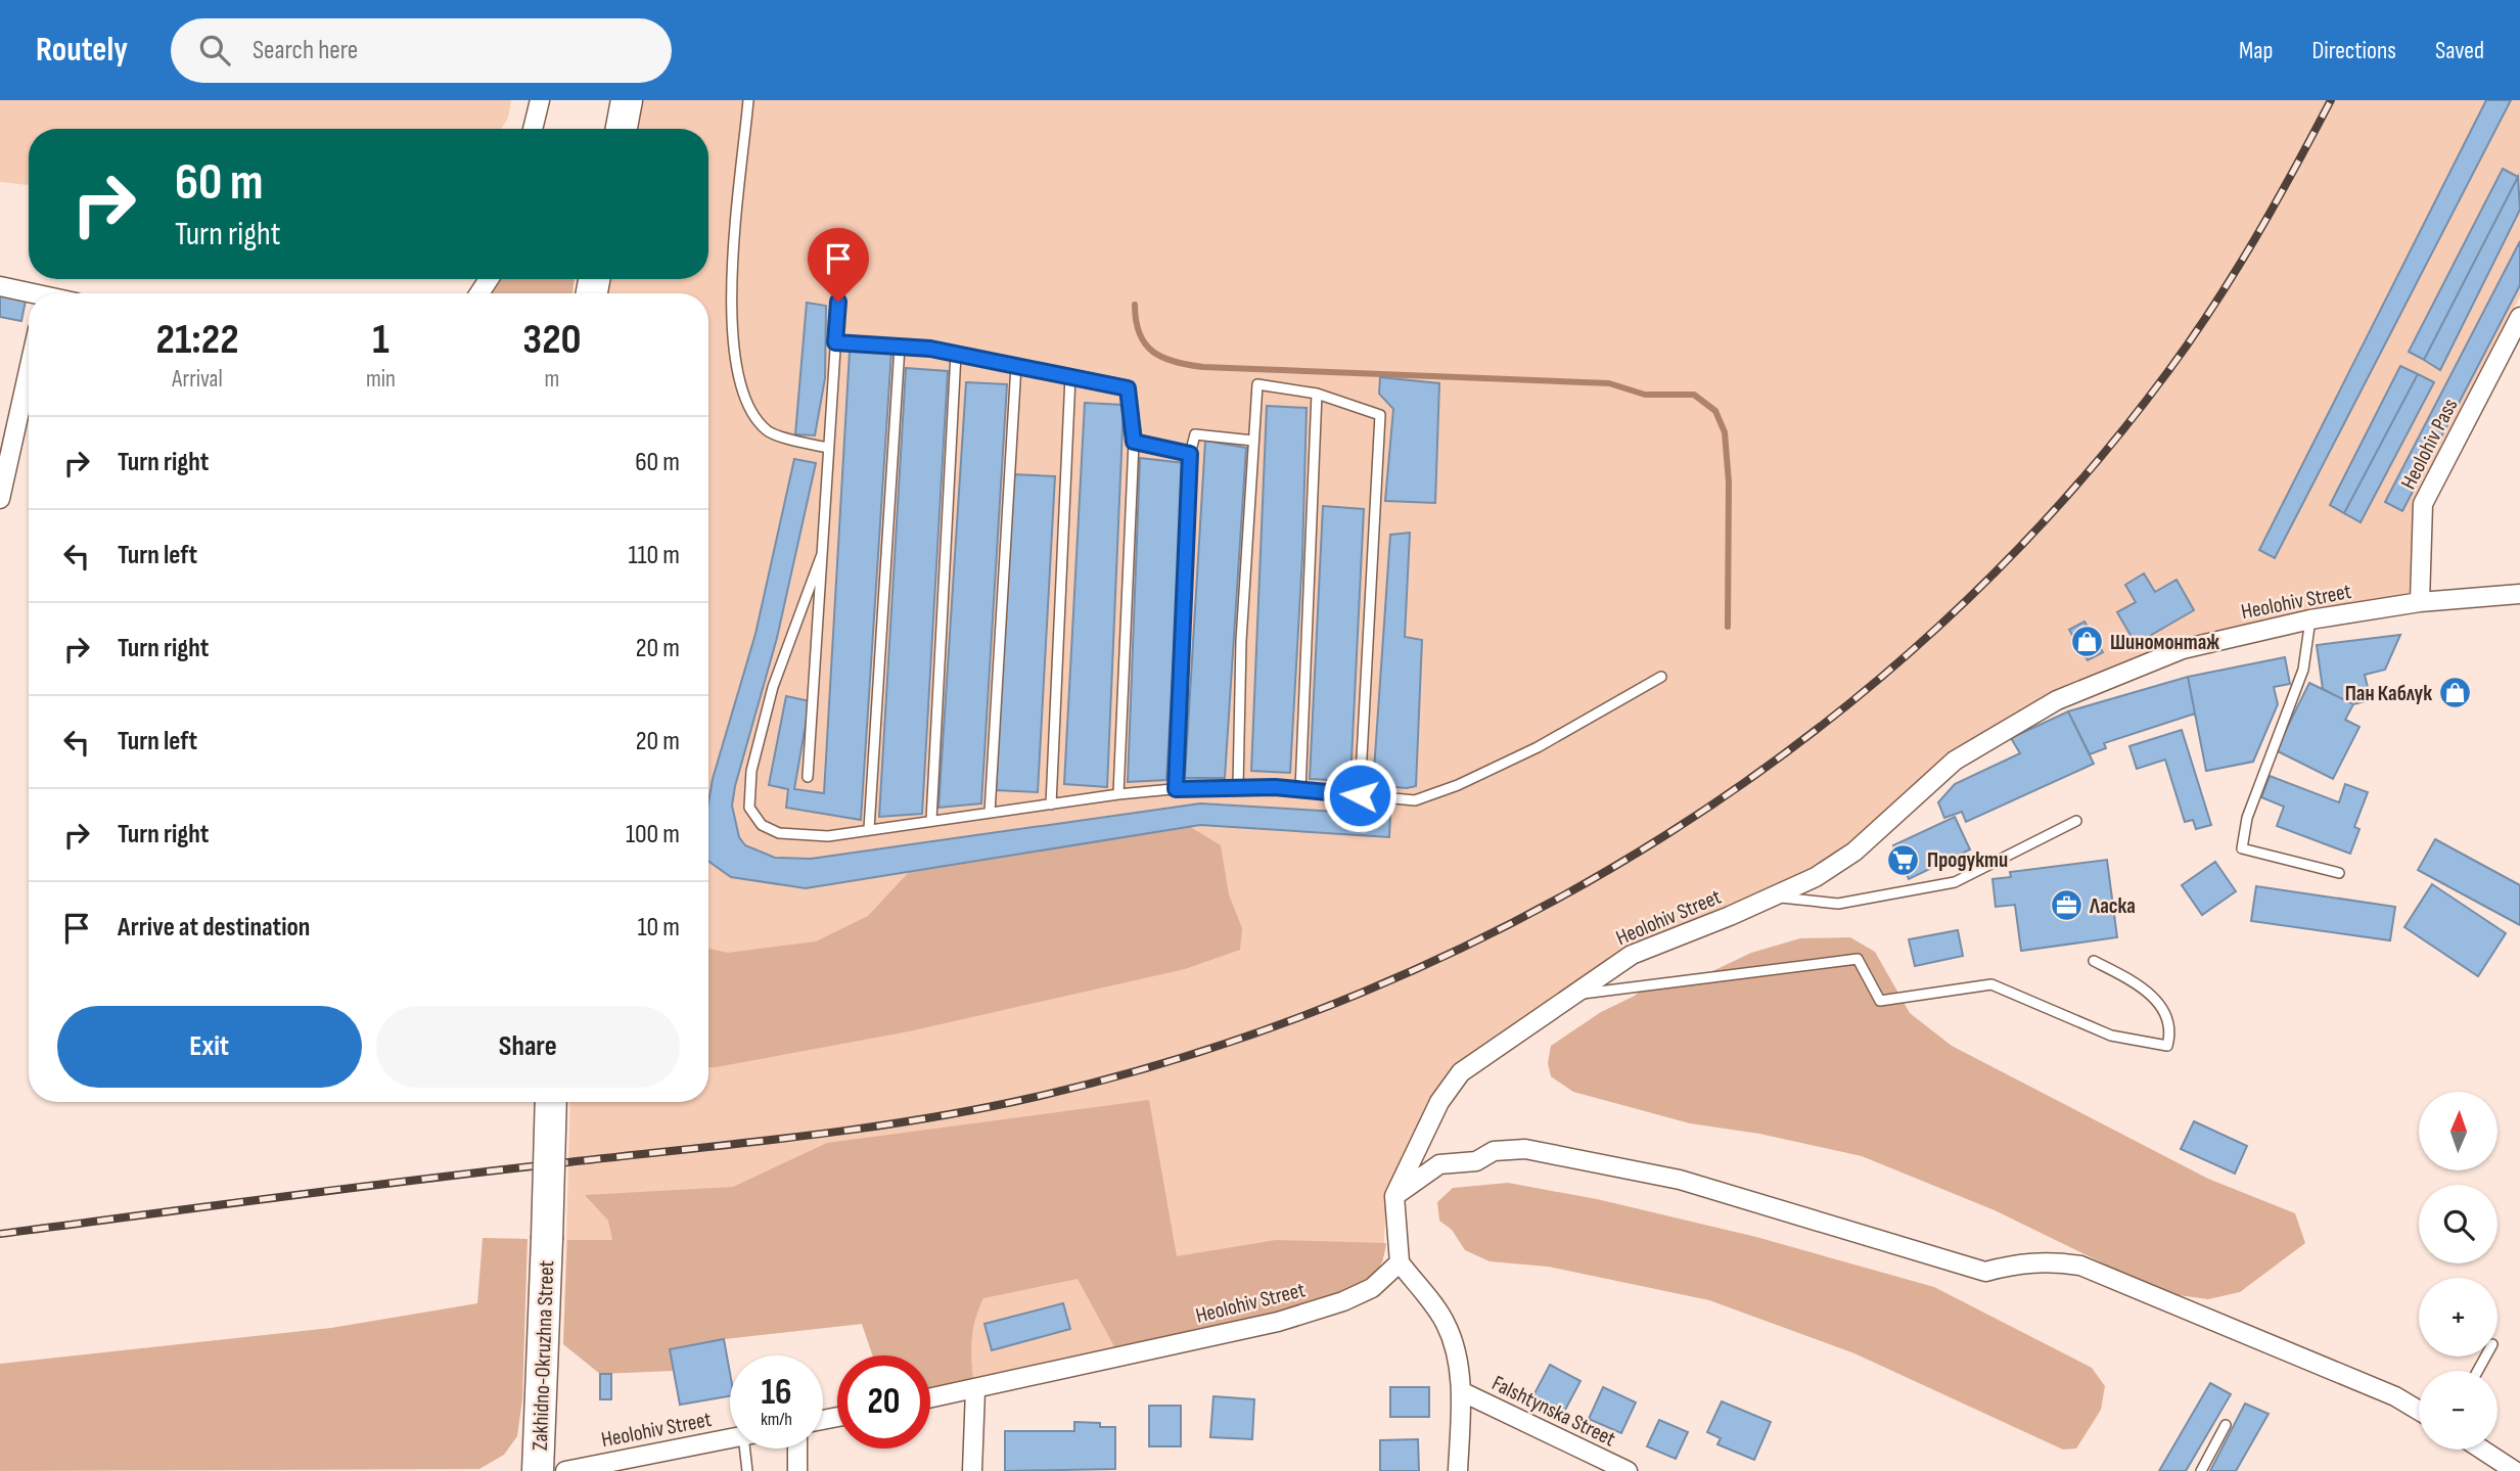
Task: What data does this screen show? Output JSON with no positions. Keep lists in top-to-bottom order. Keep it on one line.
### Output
{"streets":{"main road":["Zakhidno-Okruzhna Street"],"street":["Heolohiv Pass","Heolohiv Street","Falshtynska Street"]},"crossings":[["Heolohiv Pass","Heolohiv Street"]],"places":{"shop":["Шиномонтаж","Пан Каблук"],"supermarket":["Продукти"],"office":["Ласка"]},"north":"top","page":{"header":"Routely","search":"Search here","nav":["Map","Directions","Saved"],"turn":["60 m","Turn right"],"eta":["21:22","Arrival","1","min","320","m"],"list":[{"name":"Turn right","value":"60 m"},{"name":"Turn left","value":"110 m"},{"name":"Turn right","value":"20 m"},{"name":"Turn left","value":"20 m"},{"name":"Turn right","value":"100 m"},{"name":"Arrive at destination","value":"10 m"}],"buttons":["Exit","Share"],"map_buttons":["+","−"],"speed":"16 km/h","limit":"20"}}
